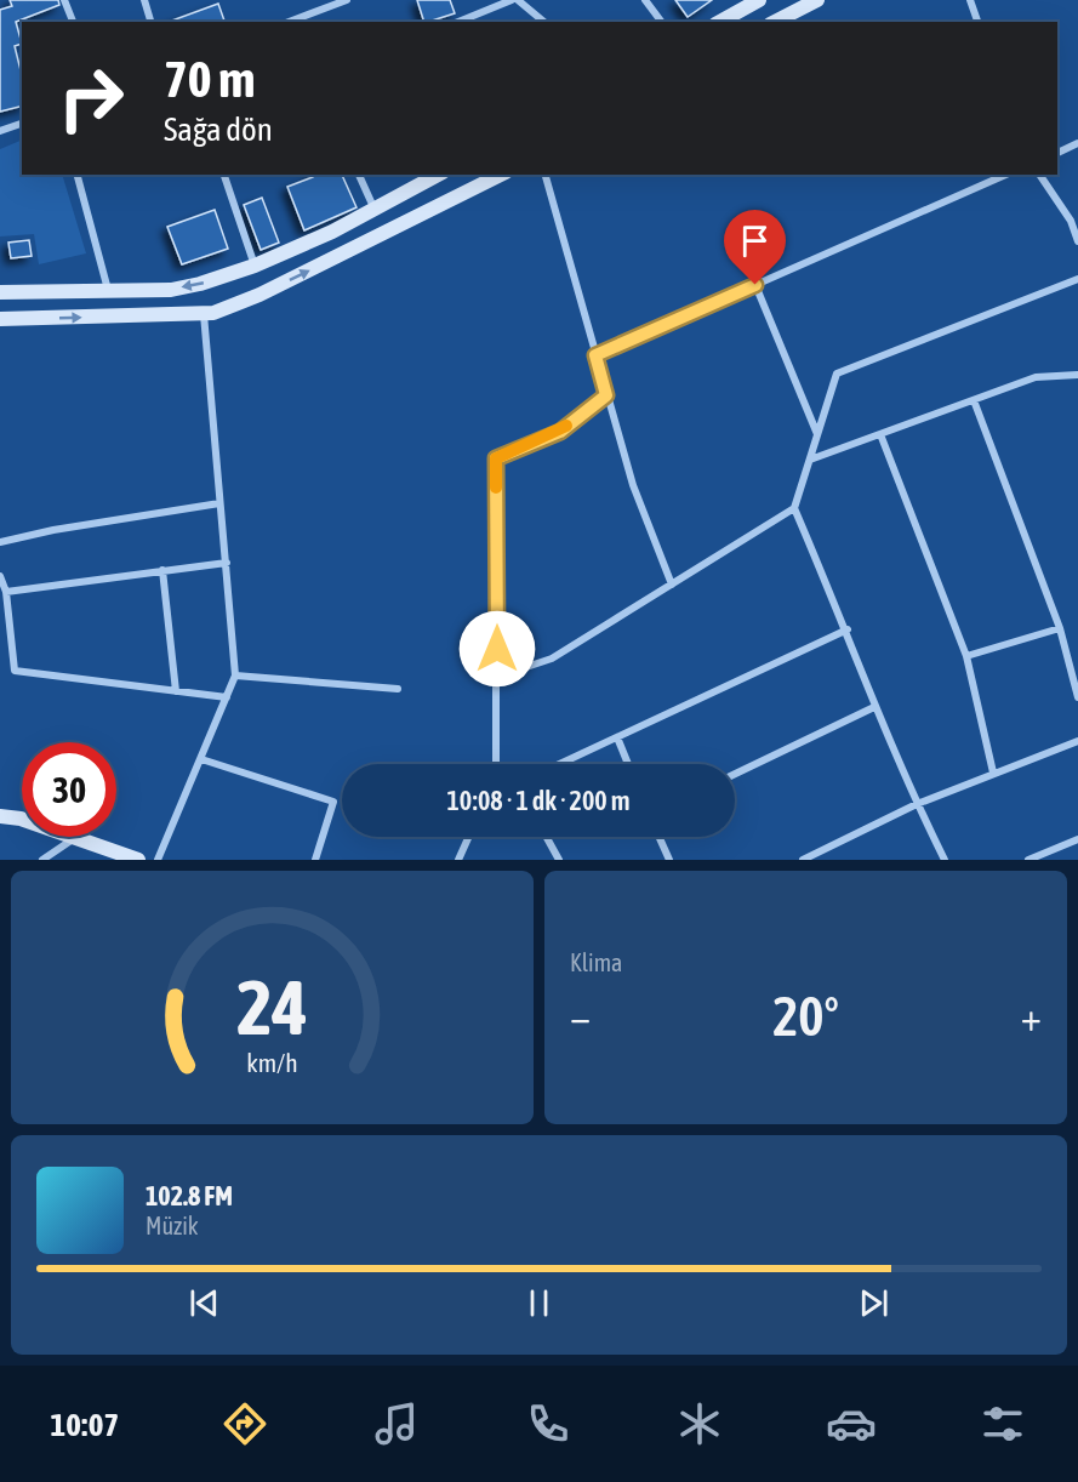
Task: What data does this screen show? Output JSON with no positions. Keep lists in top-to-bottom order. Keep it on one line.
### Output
{"page":{"turn":["70 m","Sağa dön"],"limit":"30","trip":"10:08 · 1 dk · 200 m","tile":"Klima","heat":["−","20°","+"],"song":["102.8 FM","Müzik"],"tabs":"10:07","gauge":["24","km/h"]}}
